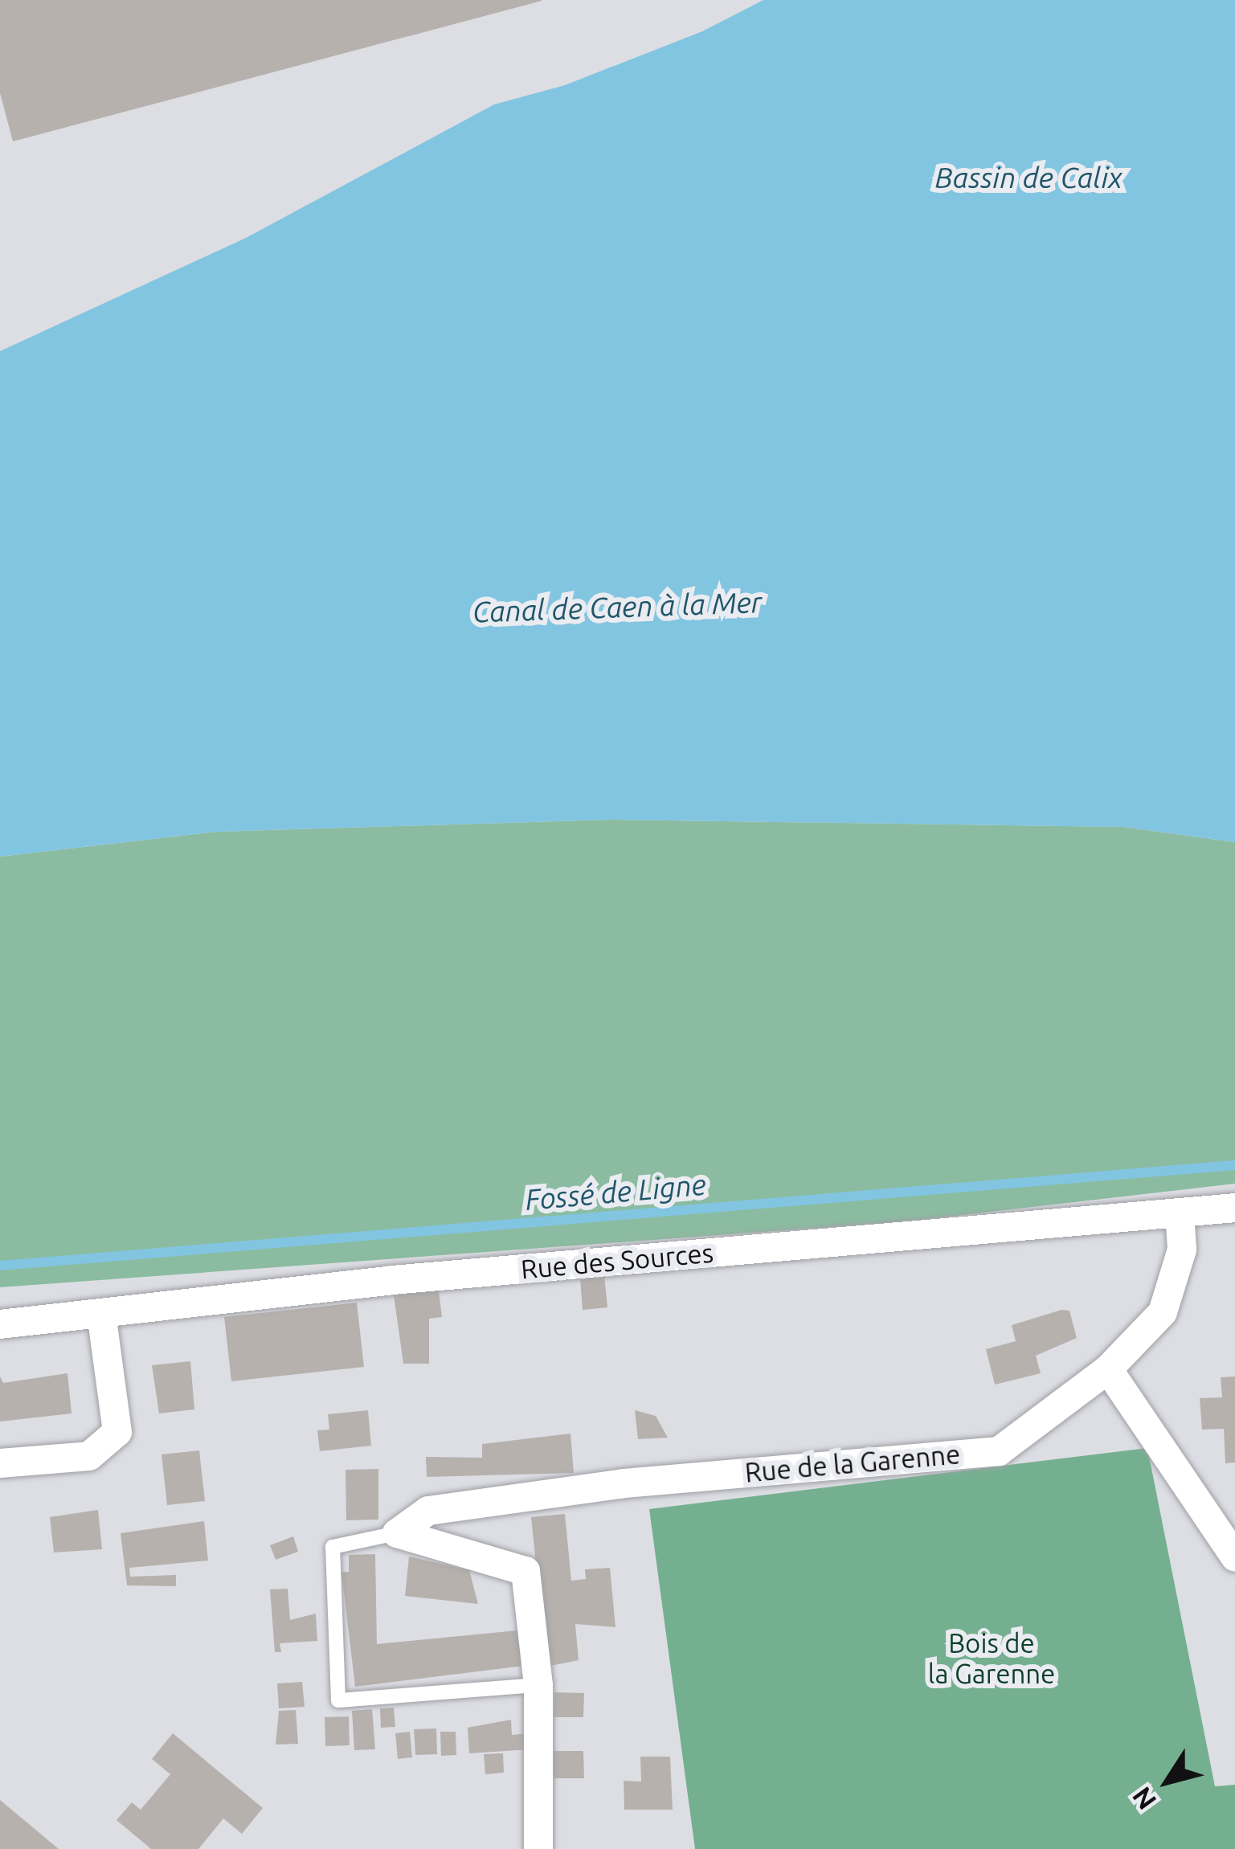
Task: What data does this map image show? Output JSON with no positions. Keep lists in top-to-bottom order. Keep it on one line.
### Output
{"streets":{"street":["Rue des Sources","Rue de la Garenne"]},"crossings":[["Rue des Sources","Rue de la Garenne"]],"water":["Bassin de Calix","Canal de Caen à la Mer","Fossé de Ligne"],"parks":["Bois de la Garenne"],"north":"bottom left"}
